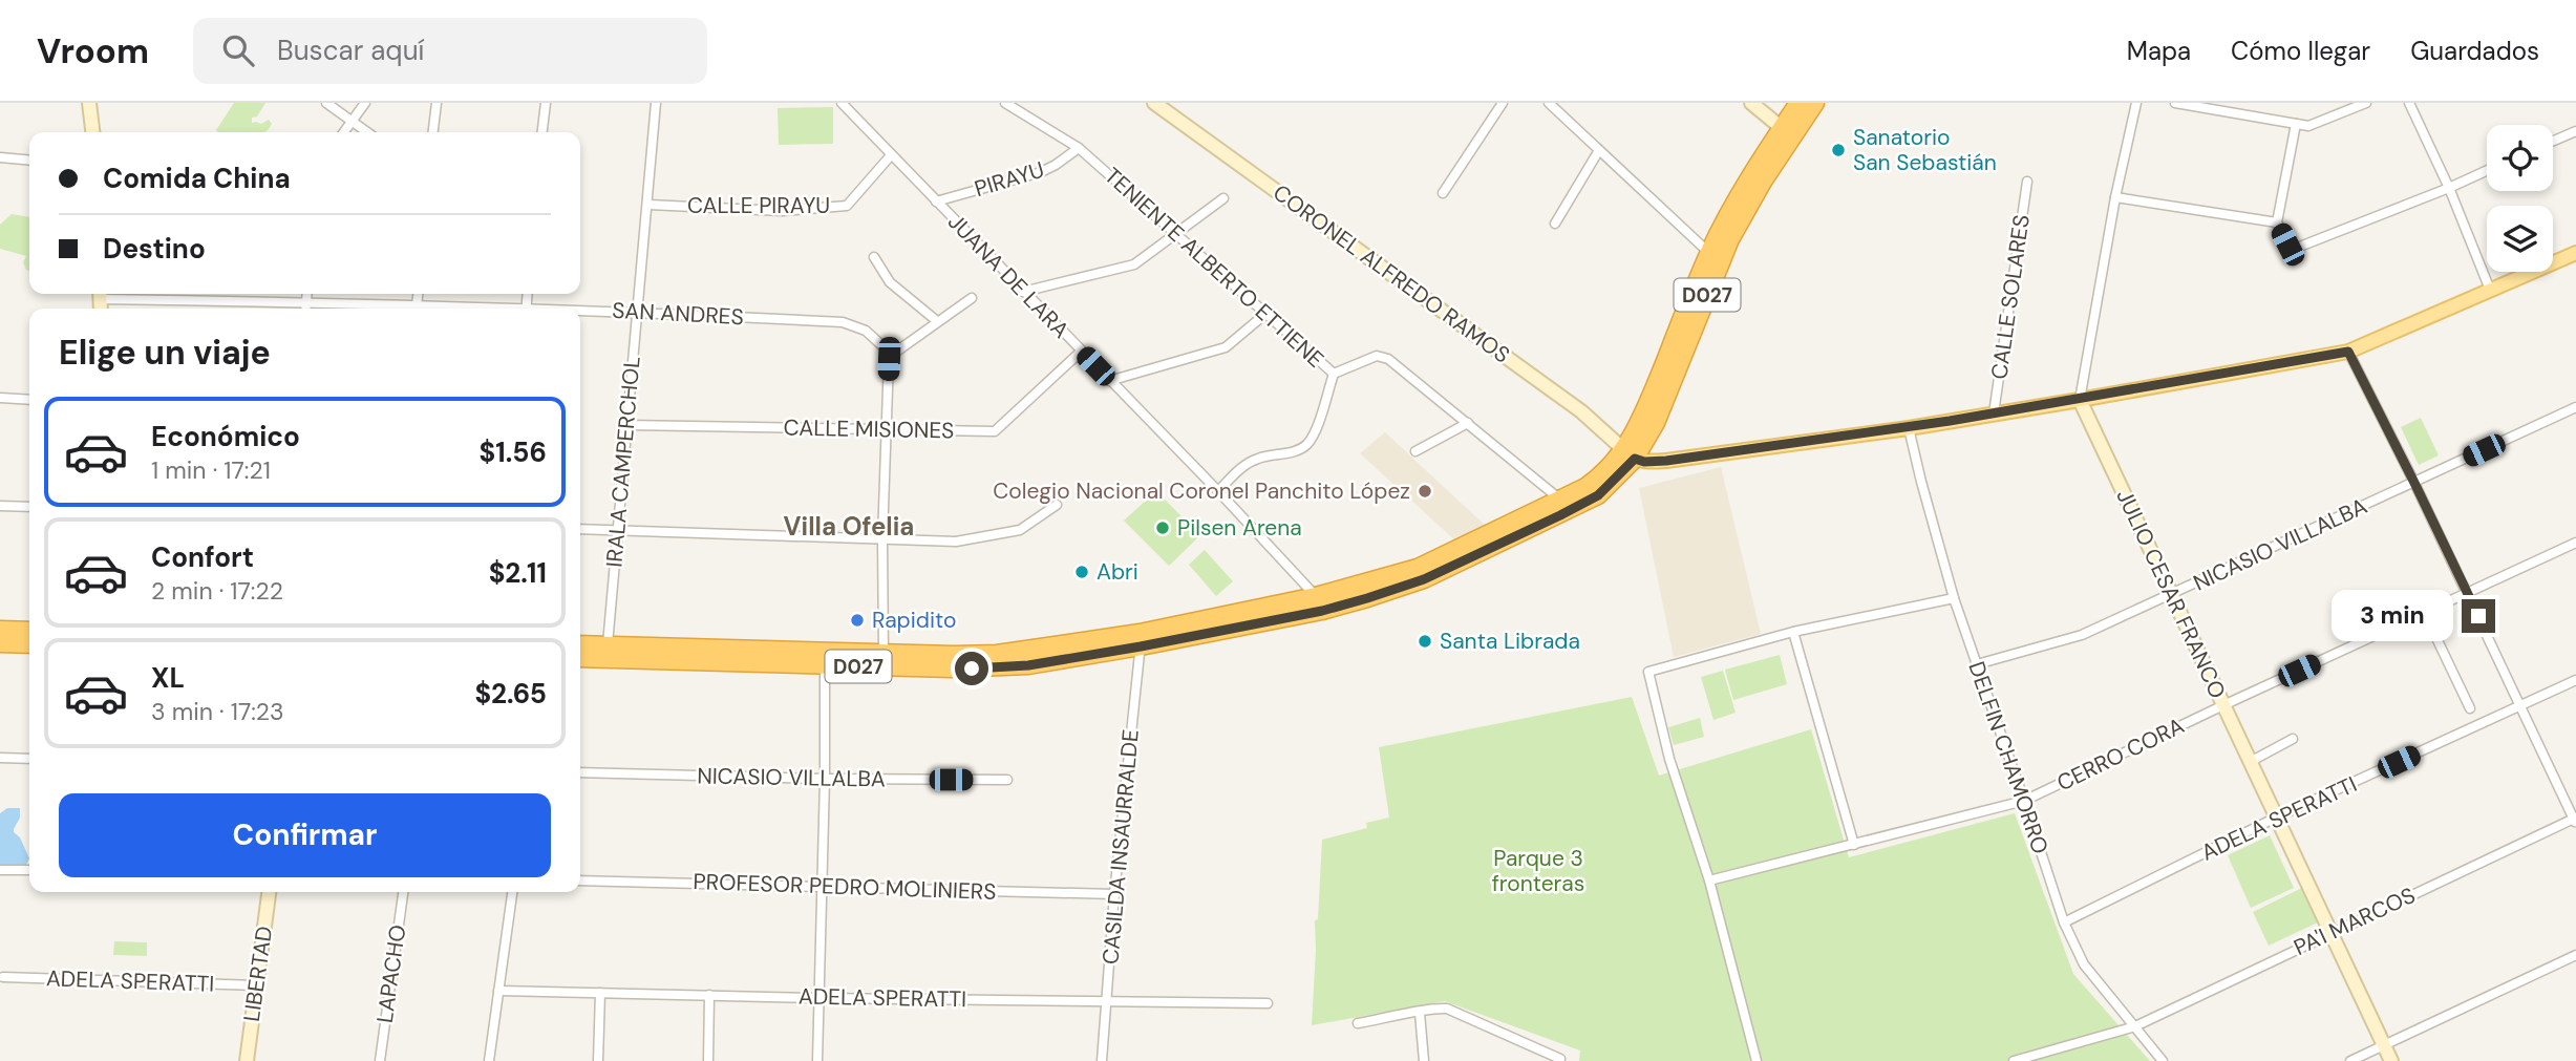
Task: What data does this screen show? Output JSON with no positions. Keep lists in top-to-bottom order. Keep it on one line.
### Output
{"streets":{"highway":["D027"],"main road":["CORONEL ALFREDO RAMOS","JULIO CESAR FRANCO","LIBERTAD"],"street":["PIRAYU","CALLE PIRAYU","TENIENTE ALBERTO ETTIENE","JUANA DE LARA","CALLE SOLARES","SAN ANDRES","CALLE MISIONES","IRALA CAMPERCHOL","NICASIO VILLALBA","CERRO CORA","DELFIN CHAMORRO","ADELA SPERATTI","CASILDA INSAURRALDE","PROFESOR PEDRO MOLINIERS","PA'I MARCOS","LAPACHO"]},"crossings":[["PIRAYU","TENIENTE ALBERTO ETTIENE"],["PIRAYU","JUANA DE LARA"],["CALLE PIRAYU","JUANA DE LARA"],["CALLE PIRAYU","IRALA CAMPERCHOL"],["TENIENTE ALBERTO ETTIENE","D027"],["CORONEL ALFREDO RAMOS","D027"],["JUANA DE LARA","D027"],["JUANA DE LARA","CALLE MISIONES"],["D027","IRALA CAMPERCHOL"],["D027","CASILDA INSAURRALDE"],["SAN ANDRES","IRALA CAMPERCHOL"],["CALLE MISIONES","IRALA CAMPERCHOL"],["NICASIO VILLALBA","JULIO CESAR FRANCO"],["NICASIO VILLALBA","DELFIN CHAMORRO"],["JULIO CESAR FRANCO","CERRO CORA"],["JULIO CESAR FRANCO","ADELA SPERATTI"],["JULIO CESAR FRANCO","PA'I MARCOS"],["CERRO CORA","DELFIN CHAMORRO"],["DELFIN CHAMORRO","ADELA SPERATTI"],["DELFIN CHAMORRO","PA'I MARCOS"],["ADELA SPERATTI","CASILDA INSAURRALDE"],["ADELA SPERATTI","LIBERTAD"],["CASILDA INSAURRALDE","PROFESOR PEDRO MOLINIERS"]],"districts":["Villa Ofelia"],"parks":["Parque 3 fronteras"],"places":["Sanatorio San Sebastián","Colegio Nacional Coronel Panchito López","Pilsen Arena","Abri","Rapidito","Santa Librada"],"page":{"header":"Vroom","search":"Buscar aquí","nav":["Mapa","Cómo llegar","Guardados"],"banner":["Comida China","Destino"],"heading":"Elige un viaje","list":[{"name":"Económico","note":"1 min · 17:21","value":"$1.56"},{"name":"Confort","note":"2 min · 17:22","value":"$2.11"},{"name":"XL","note":"3 min · 17:23","value":"$2.65"}],"bubble":"3 min","buttons":"Confirmar"}}
